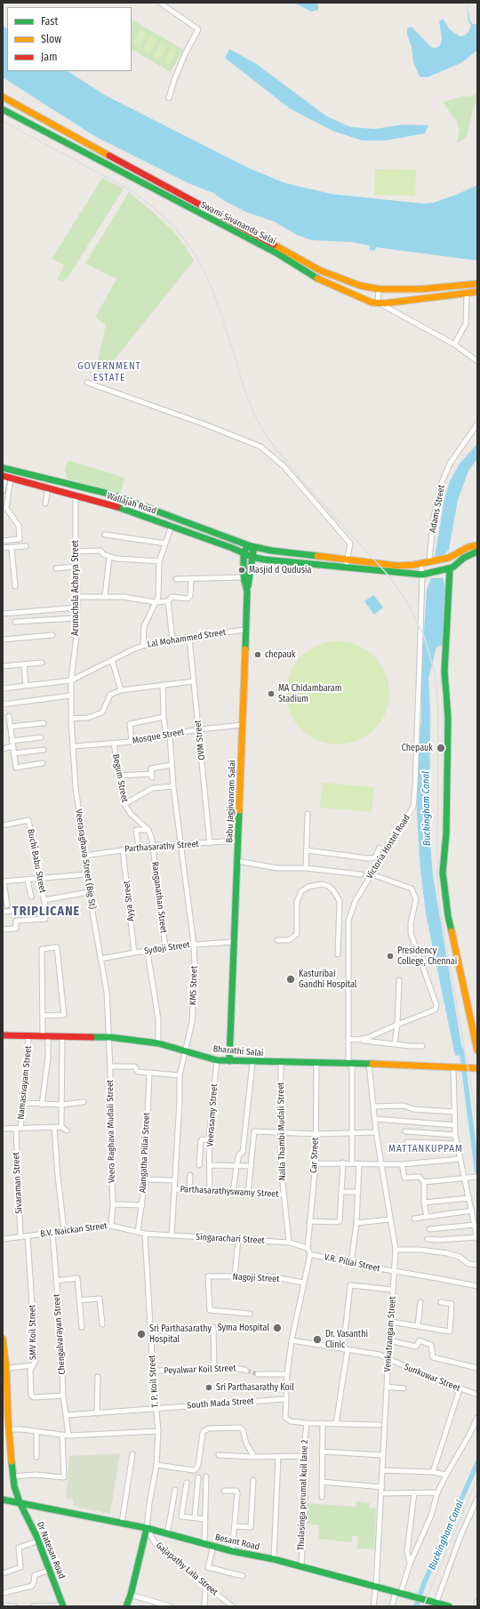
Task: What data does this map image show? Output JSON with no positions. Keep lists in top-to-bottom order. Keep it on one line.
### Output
{"streets":{"main road":["Swami Sivananda Salai","Wallajah Road","Babu Jagjivanram Salai","Bharathi Salai","Besant Road","Dr Natesan Road"],"street":["Adams Street","Arunachala Acharya Street","Lal Mohammed Street","Mosque Street","OVM Street","Begum Street","Parthasarathy Street","Victoria Hostel Road","Veeraraghava Street (Big St)","Buchi Babu Street","Ranganathan Street","Ayya Street","Sydoji Street","KMS Street","Namasivayam Street","Veerasamy Street","Veera Raghava Mudali Street","Nalla Thambi Mudali Street","Alangatha Pillai Street","Car Street","Sivaraman Street","Parthasarathyswamy Street","B.V. Naickan Street","Singarachari Street","V.R. Pillai Street","Nagoji Street","SMV Koil Street","Chengalvarayan Street","Venkatrangam Street","Peyalwar Koil Street","Sunkuwar Street","T. P. Koil Street","South Mada Street","Thulasinga perumal koil lane 2","Gajapathy Lala Street"]},"crossings":[["Wallajah Road","Adams Street"],["Wallajah Road","Arunachala Acharya Street"],["Wallajah Road","Babu Jagjivanram Salai"],["Wallajah Road","Victoria Hostel Road"],["Arunachala Acharya Street","Lal Mohammed Street"],["Arunachala Acharya Street","Veeraraghava Street (Big St)"],["Lal Mohammed Street","OVM Street"],["Lal Mohammed Street","Babu Jagjivanram Salai"],["Lal Mohammed Street","Veeraraghava Street (Big St)"],["Mosque Street","OVM Street"],["Mosque Street","Begum Street"],["Mosque Street","Babu Jagjivanram Salai"],["Mosque Street","Veeraraghava Street (Big St)"],["Mosque Street","KMS Street"],["OVM Street","Parthasarathy Street"],["Babu Jagjivanram Salai","Parthasarathy Street"],["Babu Jagjivanram Salai","Sydoji Street"],["Babu Jagjivanram Salai","Bharathi Salai"],["Parthasarathy Street","Veeraraghava Street (Big St)"],["Parthasarathy Street","Ranganathan Street"],["Parthasarathy Street","Ayya Street"],["Parthasarathy Street","KMS Street"],["Victoria Hostel Road","Bharathi Salai"],["Veeraraghava Street (Big St)","Sydoji Street"],["Veeraraghava Street (Big St)","Bharathi Salai"],["Veeraraghava Street (Big St)","Veera Raghava Mudali Street"],["Ranganathan Street","Sydoji Street"],["Ayya Street","Sydoji Street"],["Sydoji Street","KMS Street"],["KMS Street","Bharathi Salai"],["KMS Street","Parthasarathyswamy Street"],["KMS Street","Singarachari Street"],["Bharathi Salai","Namasivayam Street"],["Bharathi Salai","Veerasamy Street"],["Bharathi Salai","Veera Raghava Mudali Street"],["Bharathi Salai","Nalla Thambi Mudali Street"],["Bharathi Salai","Car Street"],["Bharathi Salai","Venkatrangam Street"],["Namasivayam Street","Sivaraman Street"],["Veerasamy Street","Parthasarathyswamy Street"],["Veera Raghava Mudali Street","B.V. Naickan Street"],["Nalla Thambi Mudali Street","Parthasarathyswamy Street"],["Nalla Thambi Mudali Street","Singarachari Street"],["Alangatha Pillai Street","B.V. Naickan Street"],["Car Street","Singarachari Street"],["Sivaraman Street","B.V. Naickan Street"],["B.V. Naickan Street","Singarachari Street"],["B.V. Naickan Street","SMV Koil Street"],["B.V. Naickan Street","Chengalvarayan Street"],["B.V. Naickan Street","T. P. Koil Street"],["Singarachari Street","T. P. Koil Street"],["V.R. Pillai Street","Venkatrangam Street"],["SMV Koil Street","Chengalvarayan Street"],["Chengalvarayan Street","South Mada Street"],["Venkatrangam Street","Sunkuwar Street"],["Venkatrangam Street","Besant Road"],["Peyalwar Koil Street","T. P. Koil Street"],["T. P. Koil Street","South Mada Street"],["T. P. Koil Street","Besant Road"],["T. P. Koil Street","Gajapathy Lala Street"],["Thulasinga perumal koil lane 2","Besant Road"],["Besant Road","Dr Natesan Road"],["Besant Road","Gajapathy Lala Street"]],"districts":["GOVERNMENT ESTATE","TRIPLICANE","MATTANKUPPAM"],"water":["Buckingham Canal"],"places":["Masjid d Qudusia","chepauk","MA Chidambaram Stadium","Chepauk","Presidency College, Chennai","Kasturibai Gandhi Hospital","Syma Hospital","Sri Parthasarathy Hospital","Dr. Vasanthi Clinic","Sri Parthasarathy Koil"],"legend":["Fast","Slow","Jam"]}
